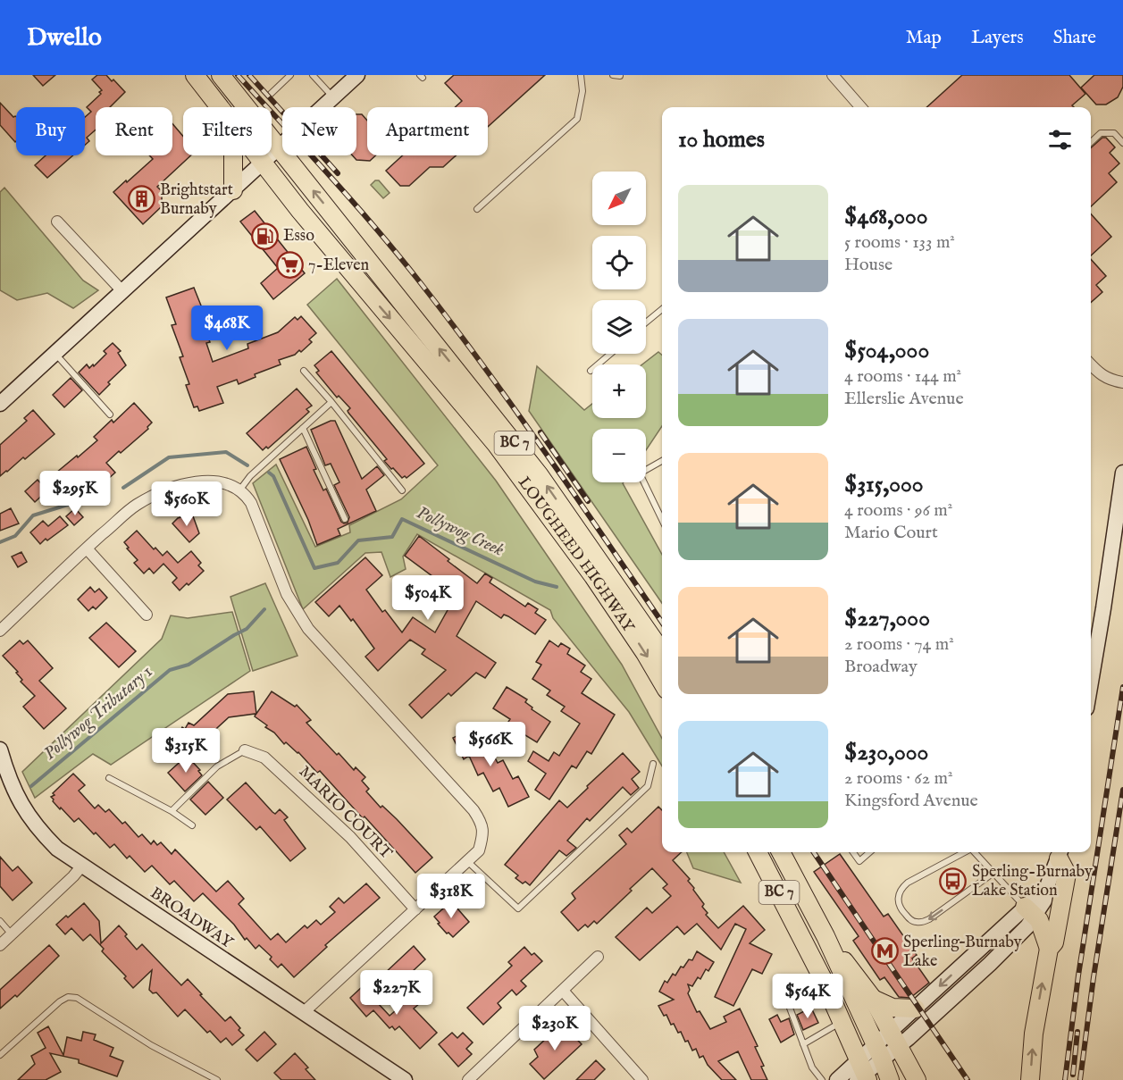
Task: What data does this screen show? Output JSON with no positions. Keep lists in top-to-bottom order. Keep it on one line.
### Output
{"streets":{"main road":["BC 7","LOUGHEED HIGHWAY"],"street":["MARIO COURT","BROADWAY"]},"water":["Pollywog Creek","Pollywog Tributary 1"],"places":{"building":["Brightstart Burnaby"],"fuel station":["Esso"],"supermarket":["7-Eleven"],"bus stop":["Sperling-Burnaby Lake Station"],"metro station":["Sperling–Burnaby Lake"]},"north":"bottom left","page":{"header":"Dwello","nav":["Map","Layers","Share"],"chip":["Buy","Rent","Filters","New","Apartment"],"heading":"10 homes","map_buttons":["+","−"],"list":[{"name":"$468,000","note":"5 rooms · 133 m² · House"},{"name":"$504,000","note":"4 rooms · 144 m² · Ellerslie Avenue"},{"name":"$315,000","note":"4 rooms · 96 m² · Mario Court"},{"name":"$227,000","note":"2 rooms · 74 m² · Broadway"},{"name":"$230,000","note":"2 rooms · 62 m² · Kingsford Avenue"}],"price":["$468K","$295K","$560K","$504K","$566K","$315K","$318K","$227K","$564K","$230K"]}}
